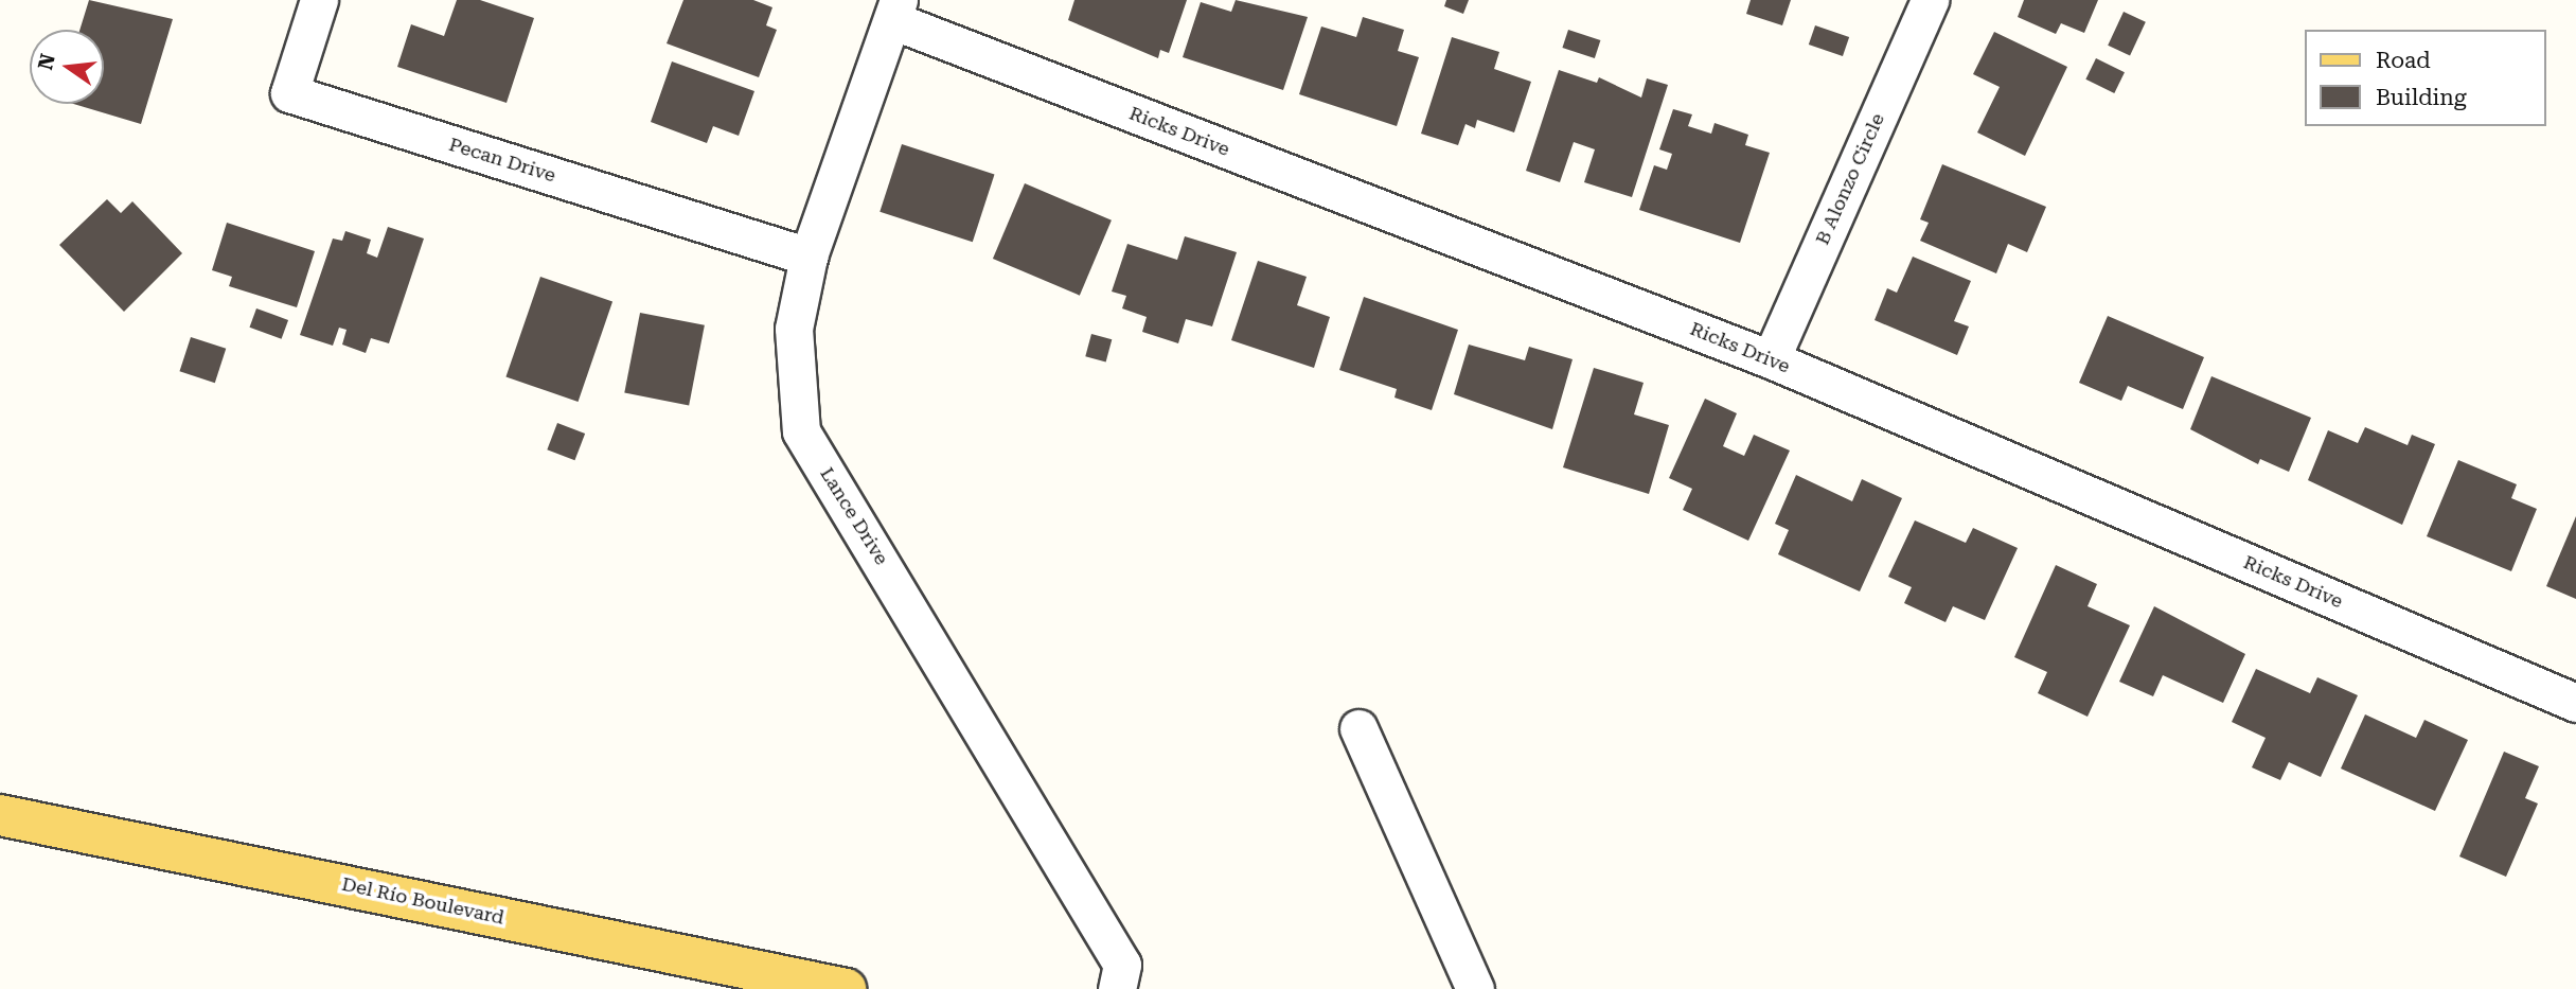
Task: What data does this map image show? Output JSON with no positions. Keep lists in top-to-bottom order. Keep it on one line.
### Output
{"streets":{"main road":["Del Río Boulevard"],"street":["Ricks Drive","Pecan Drive","B Alonzo Circle","Lance Drive"]},"crossings":[["Ricks Drive","B Alonzo Circle"],["Ricks Drive","Lance Drive"],["Pecan Drive","Lance Drive"]],"legend":["Road","Building"],"north":"left"}
